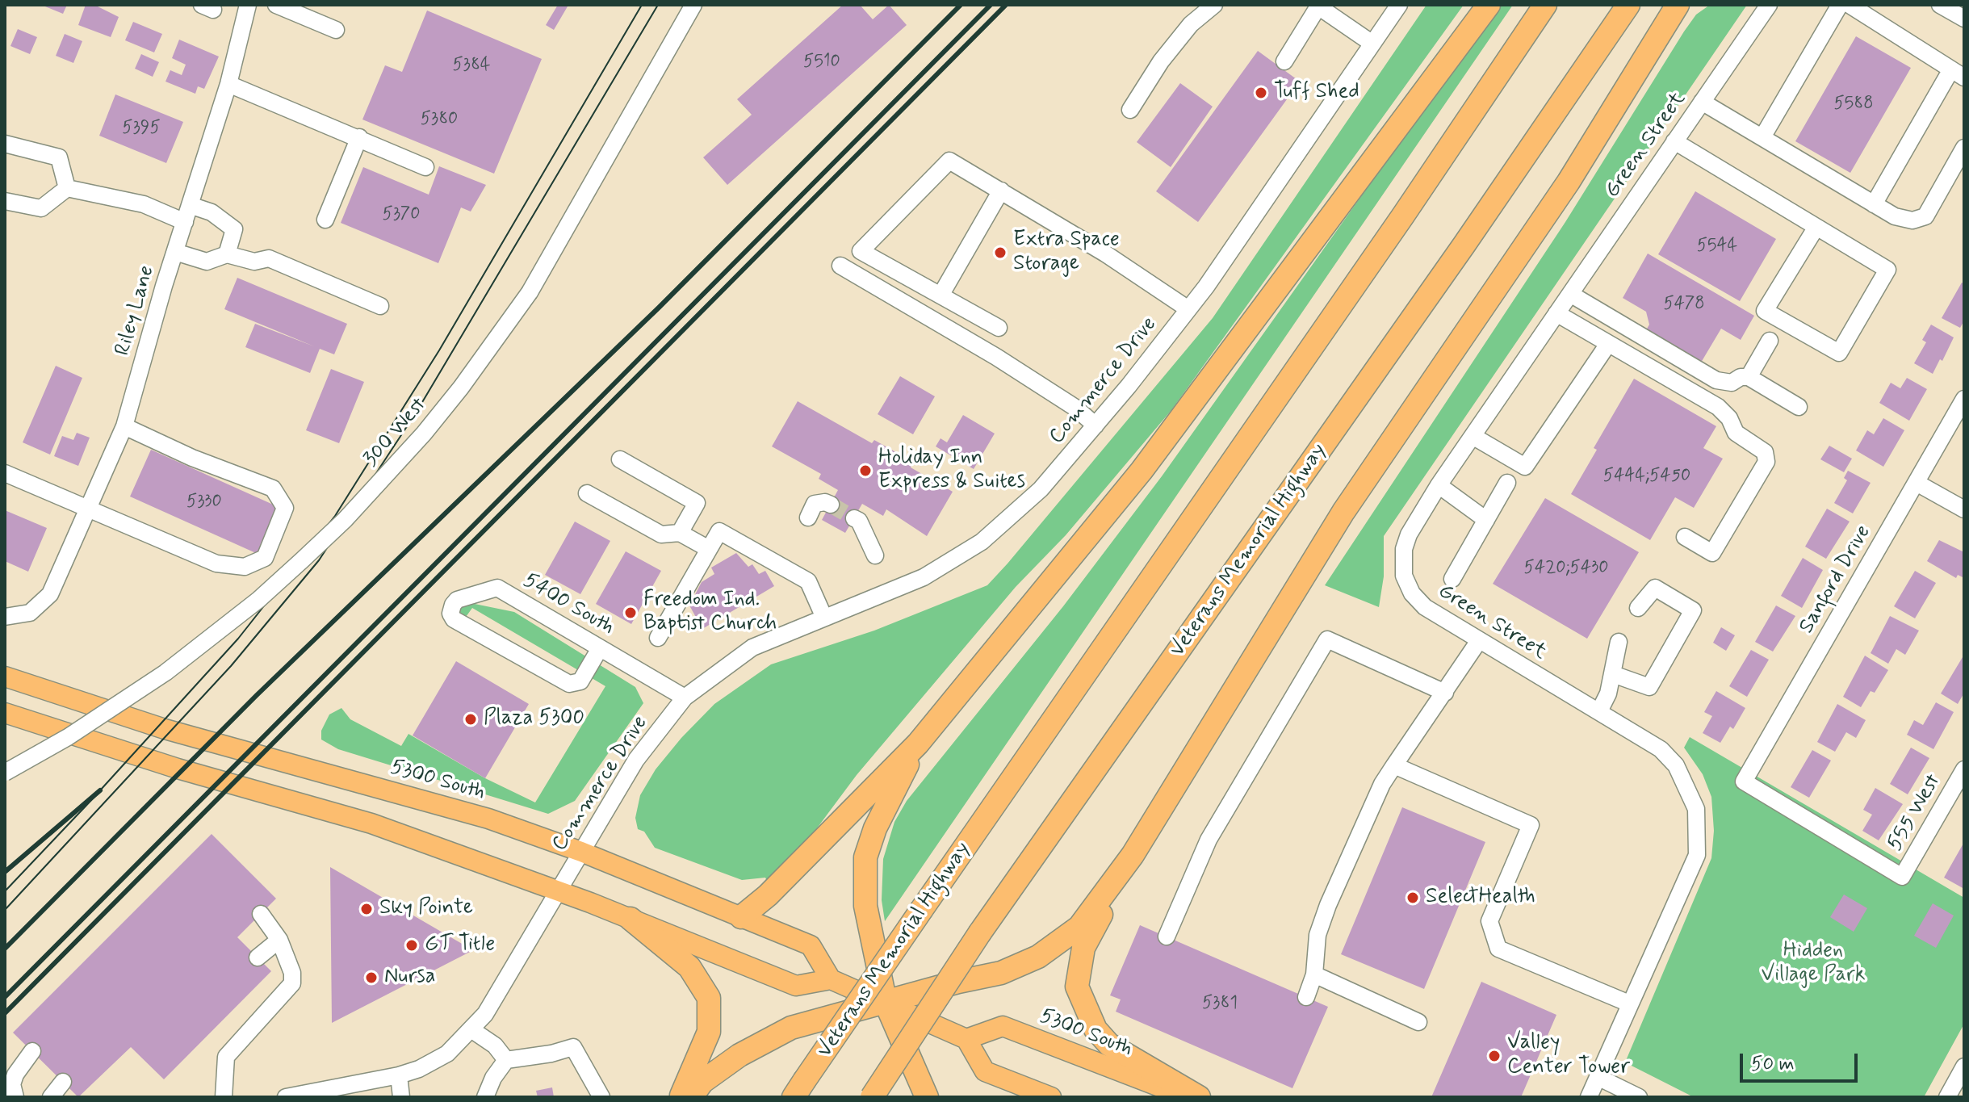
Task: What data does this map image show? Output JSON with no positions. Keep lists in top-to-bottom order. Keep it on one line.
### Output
{"streets":{"highway":["Veterans Memorial Highway"],"main road":["5300 South"],"street":["Green Street","Riley Lane","Commerce Drive","300 West","Sanford Drive","5400 South","555 West"]},"crossings":[["Commerce Drive","5400 South"],["Commerce Drive","5300 South"],["Sanford Drive","555 West"]],"parks":["Hidden Village Park"],"places":["Tuff Shed","Extra Space Storage","Holiday Inn Express & Suites","Freedom Ind. Baptist Church","Plaza 5300","SelectHealth","Sky Pointe","GT Title","Nursa","Valley Center Tower"],"house_numbers":["5510","5384","5588","5380","5395","5370","5544","5478","5444;5450","5330","5420;5430","5381"],"scale_bar":"50 m"}
